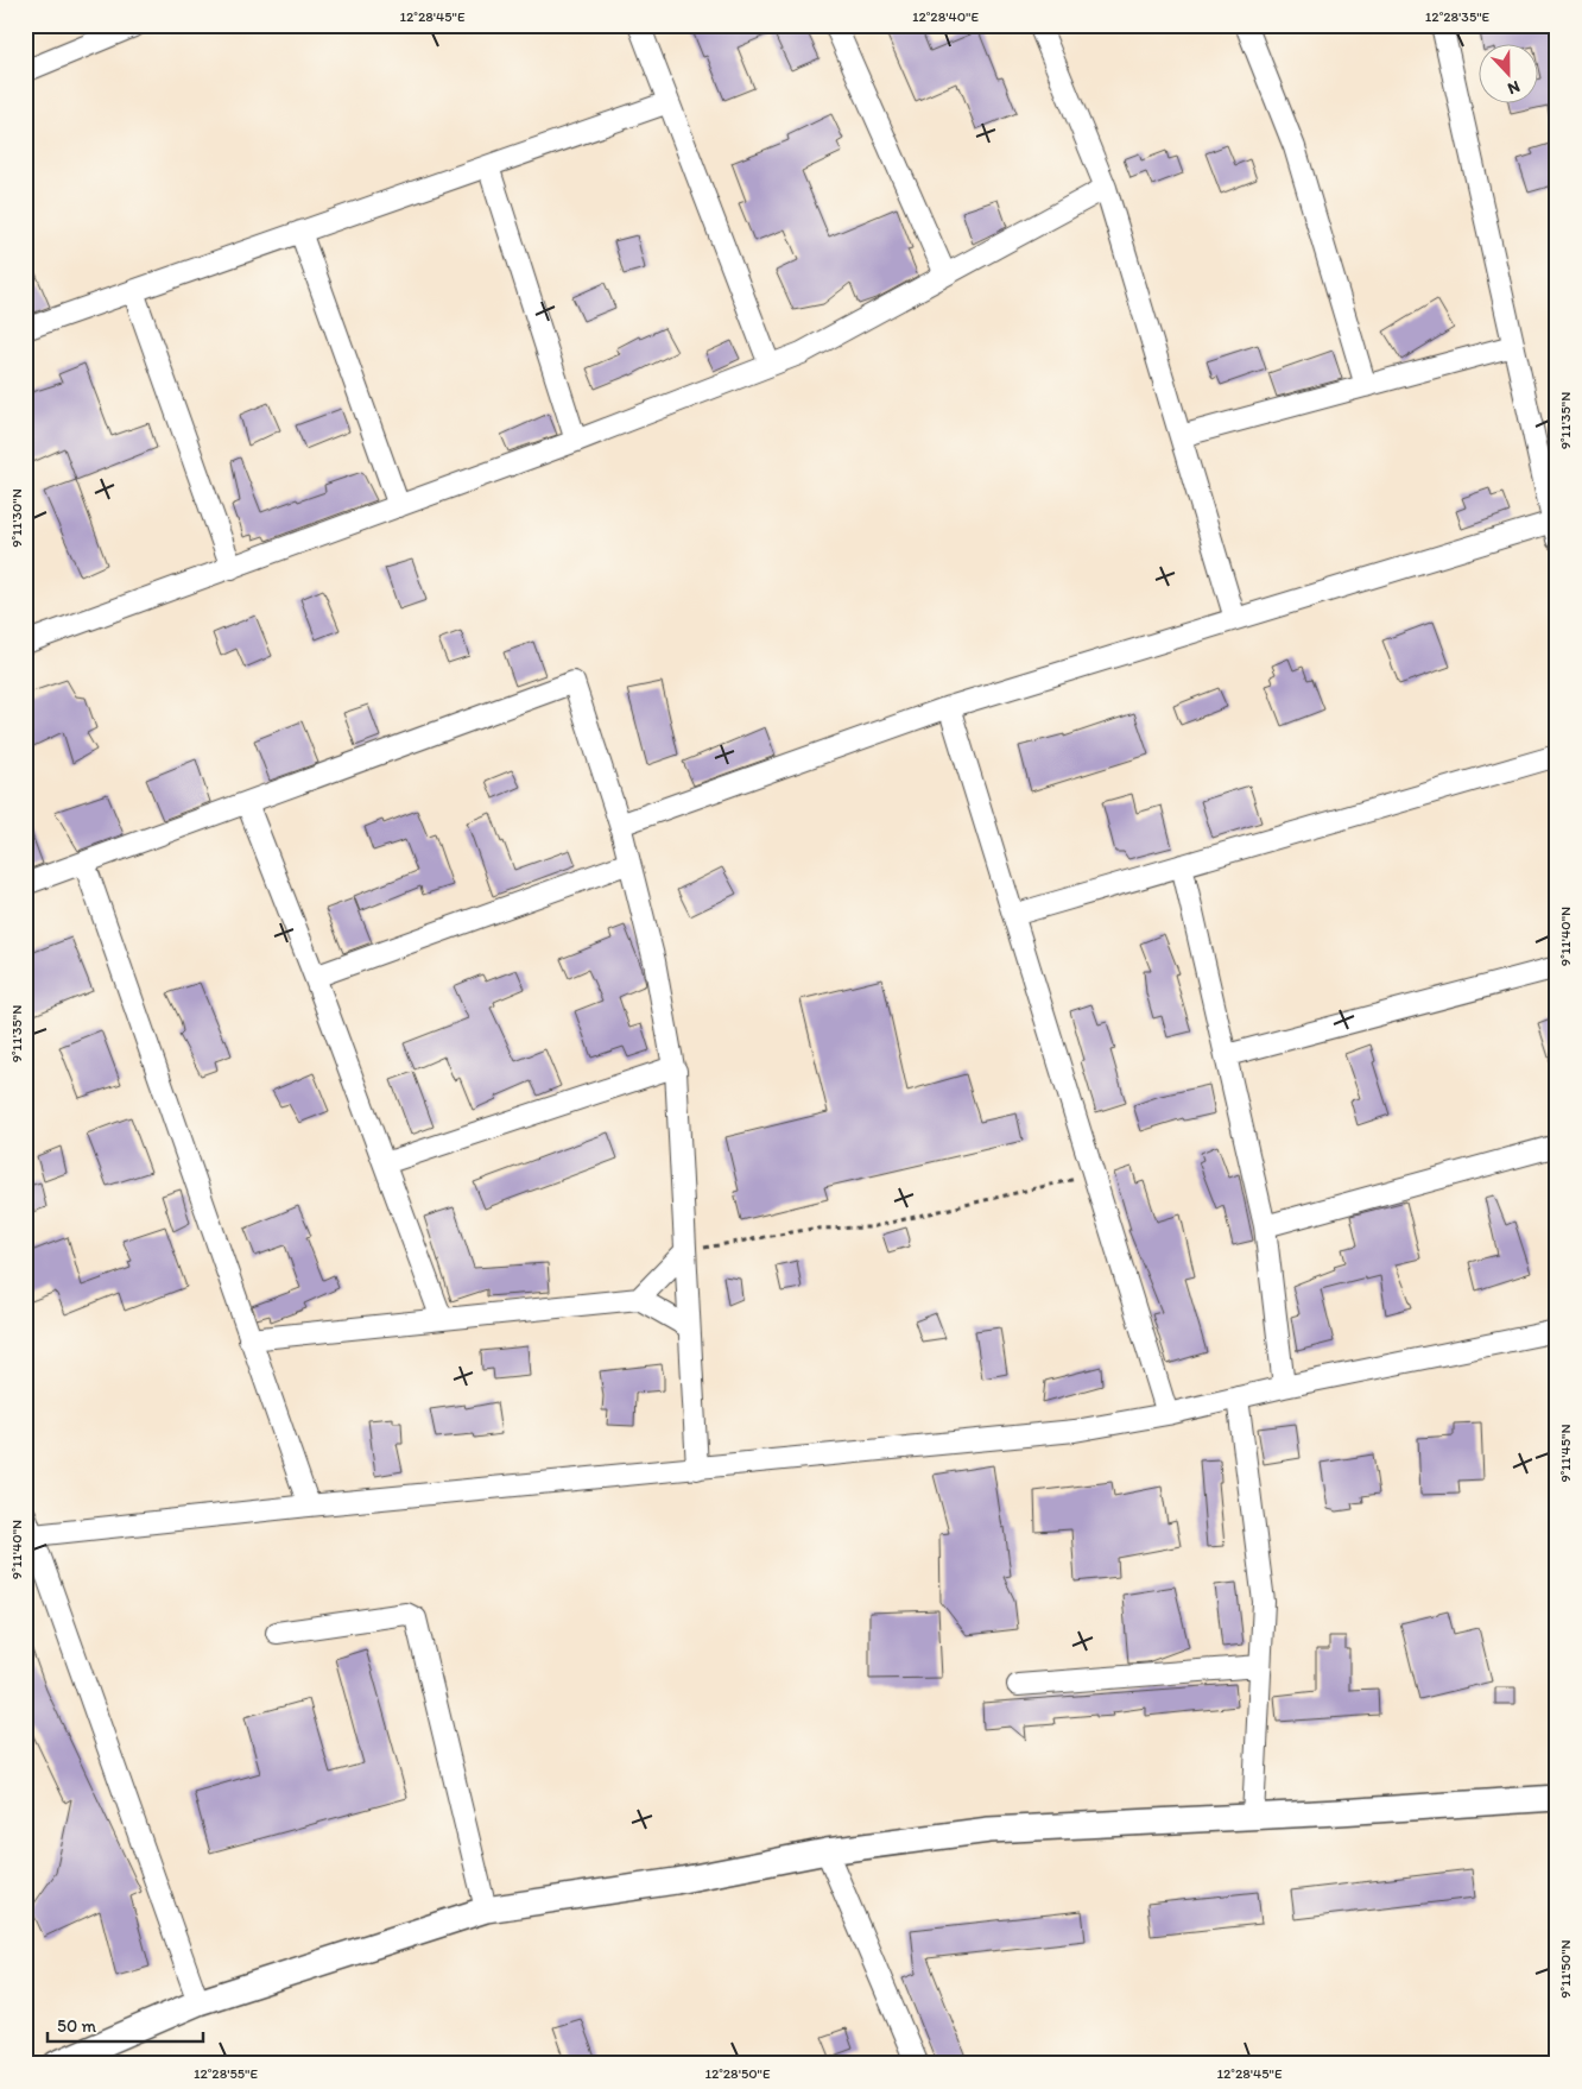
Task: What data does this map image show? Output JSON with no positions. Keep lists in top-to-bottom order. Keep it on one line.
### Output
{"scale_bar":"50 m","north":"bottom","coordinates":["12°28'45\"E","12°28'40\"E","12°28'35\"E","9°11'35\"N","9°11'30\"N","9°11'40\"N","9°11'45\"N","9°11'50\"N","12°28'55\"E","12°28'50\"E"]}
